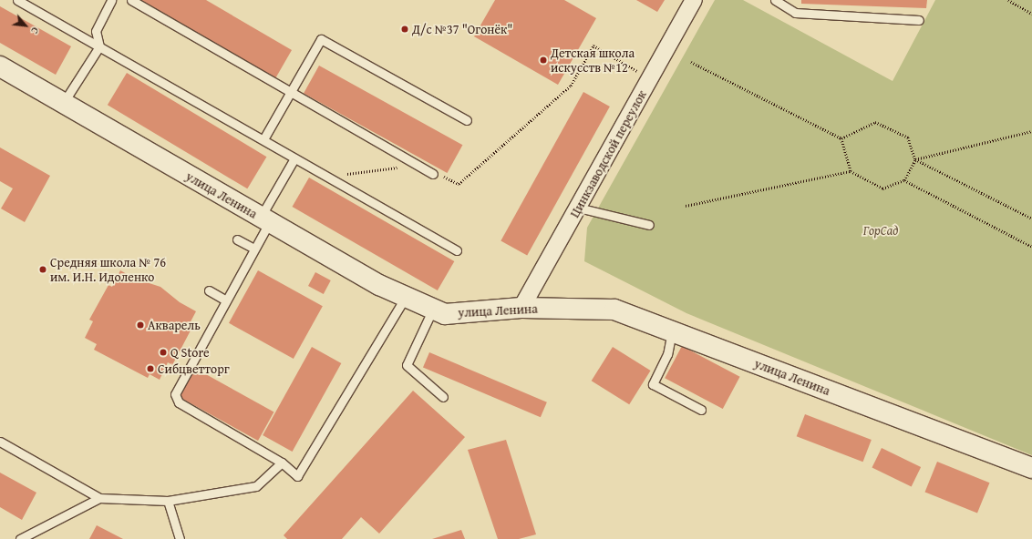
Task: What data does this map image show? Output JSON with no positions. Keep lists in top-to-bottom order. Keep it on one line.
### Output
{"streets":{"street":["Цинкзаводской переулок","улица Ленина"]},"crossings":[["Цинкзаводской переулок","улица Ленина"]],"parks":["ГорСад"],"places":["Д/с №37 \"Огонёк\"","Детская школа искусств №12","Средняя школа № 76 им. И.Н. Идоленко","Акварель","Q Store","Сибцветторг"],"north":"bottom right"}
